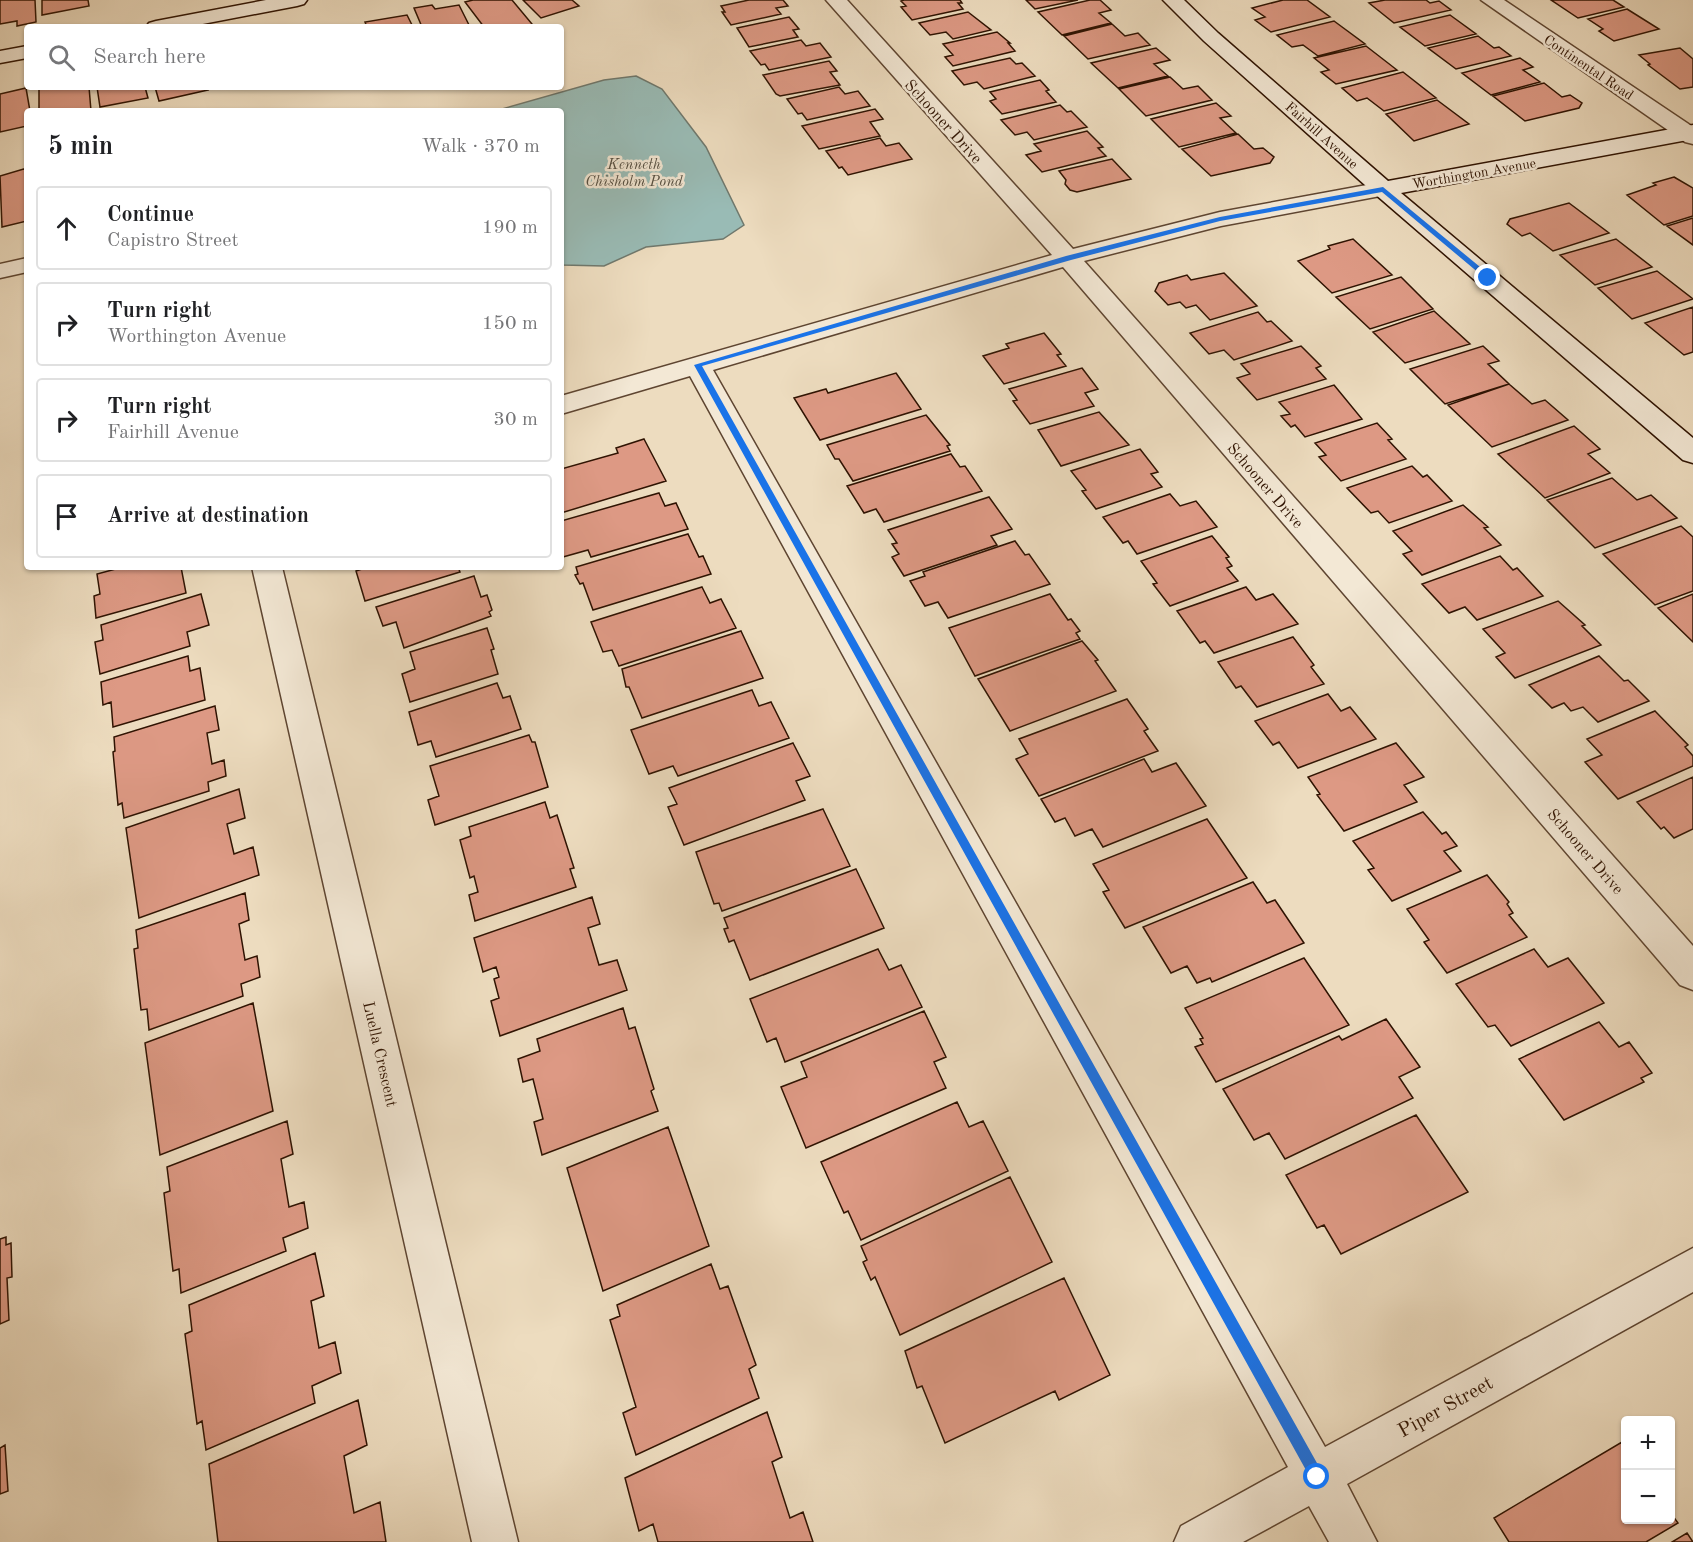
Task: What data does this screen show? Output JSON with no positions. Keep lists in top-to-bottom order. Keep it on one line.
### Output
{"streets":{"street":["Continental Road","Schooner Drive","Fairhill Avenue","Worthington Avenue","Luella Crescent","Piper Street"]},"crossings":[["Continental Road","Worthington Avenue"],["Schooner Drive","Worthington Avenue"],["Fairhill Avenue","Worthington Avenue"]],"water":["Kenneth Chisholm Pond"],"page":{"search":"Search here","heading":["5 min","Walk · 370 m"],"list":[["Continue","Capistro Street","190 m"],["Turn right","Worthington Avenue","150 m"],["Turn right","Fairhill Avenue","30 m"],"Arrive at destination"],"map_buttons":["+","−"]}}
